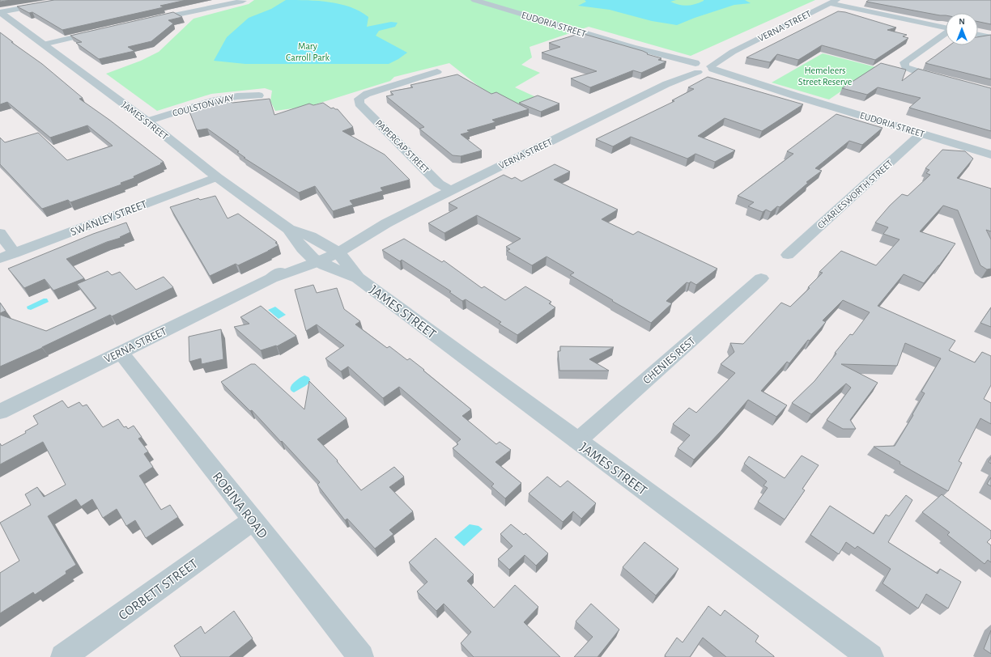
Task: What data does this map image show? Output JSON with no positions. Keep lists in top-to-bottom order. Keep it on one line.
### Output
{"streets":{"street":["EUDORIA STREET","VERNA STREET","COULSTON WAY","JAMES STREET","PAPERCAP STREET","CHARLESWORTH STREET","SWANLEY STREET","CHENIES REST","ROBINA ROAD","CORBETT STREET"]},"crossings":[["EUDORIA STREET","VERNA STREET"],["EUDORIA STREET","CHARLESWORTH STREET"],["VERNA STREET","JAMES STREET"],["VERNA STREET","PAPERCAP STREET"],["VERNA STREET","ROBINA ROAD"],["COULSTON WAY","JAMES STREET"],["JAMES STREET","SWANLEY STREET"],["JAMES STREET","CHENIES REST"],["ROBINA ROAD","CORBETT STREET"]],"parks":["Mary Carroll Park","Hemeleers Street Reserve"],"north":"top"}
